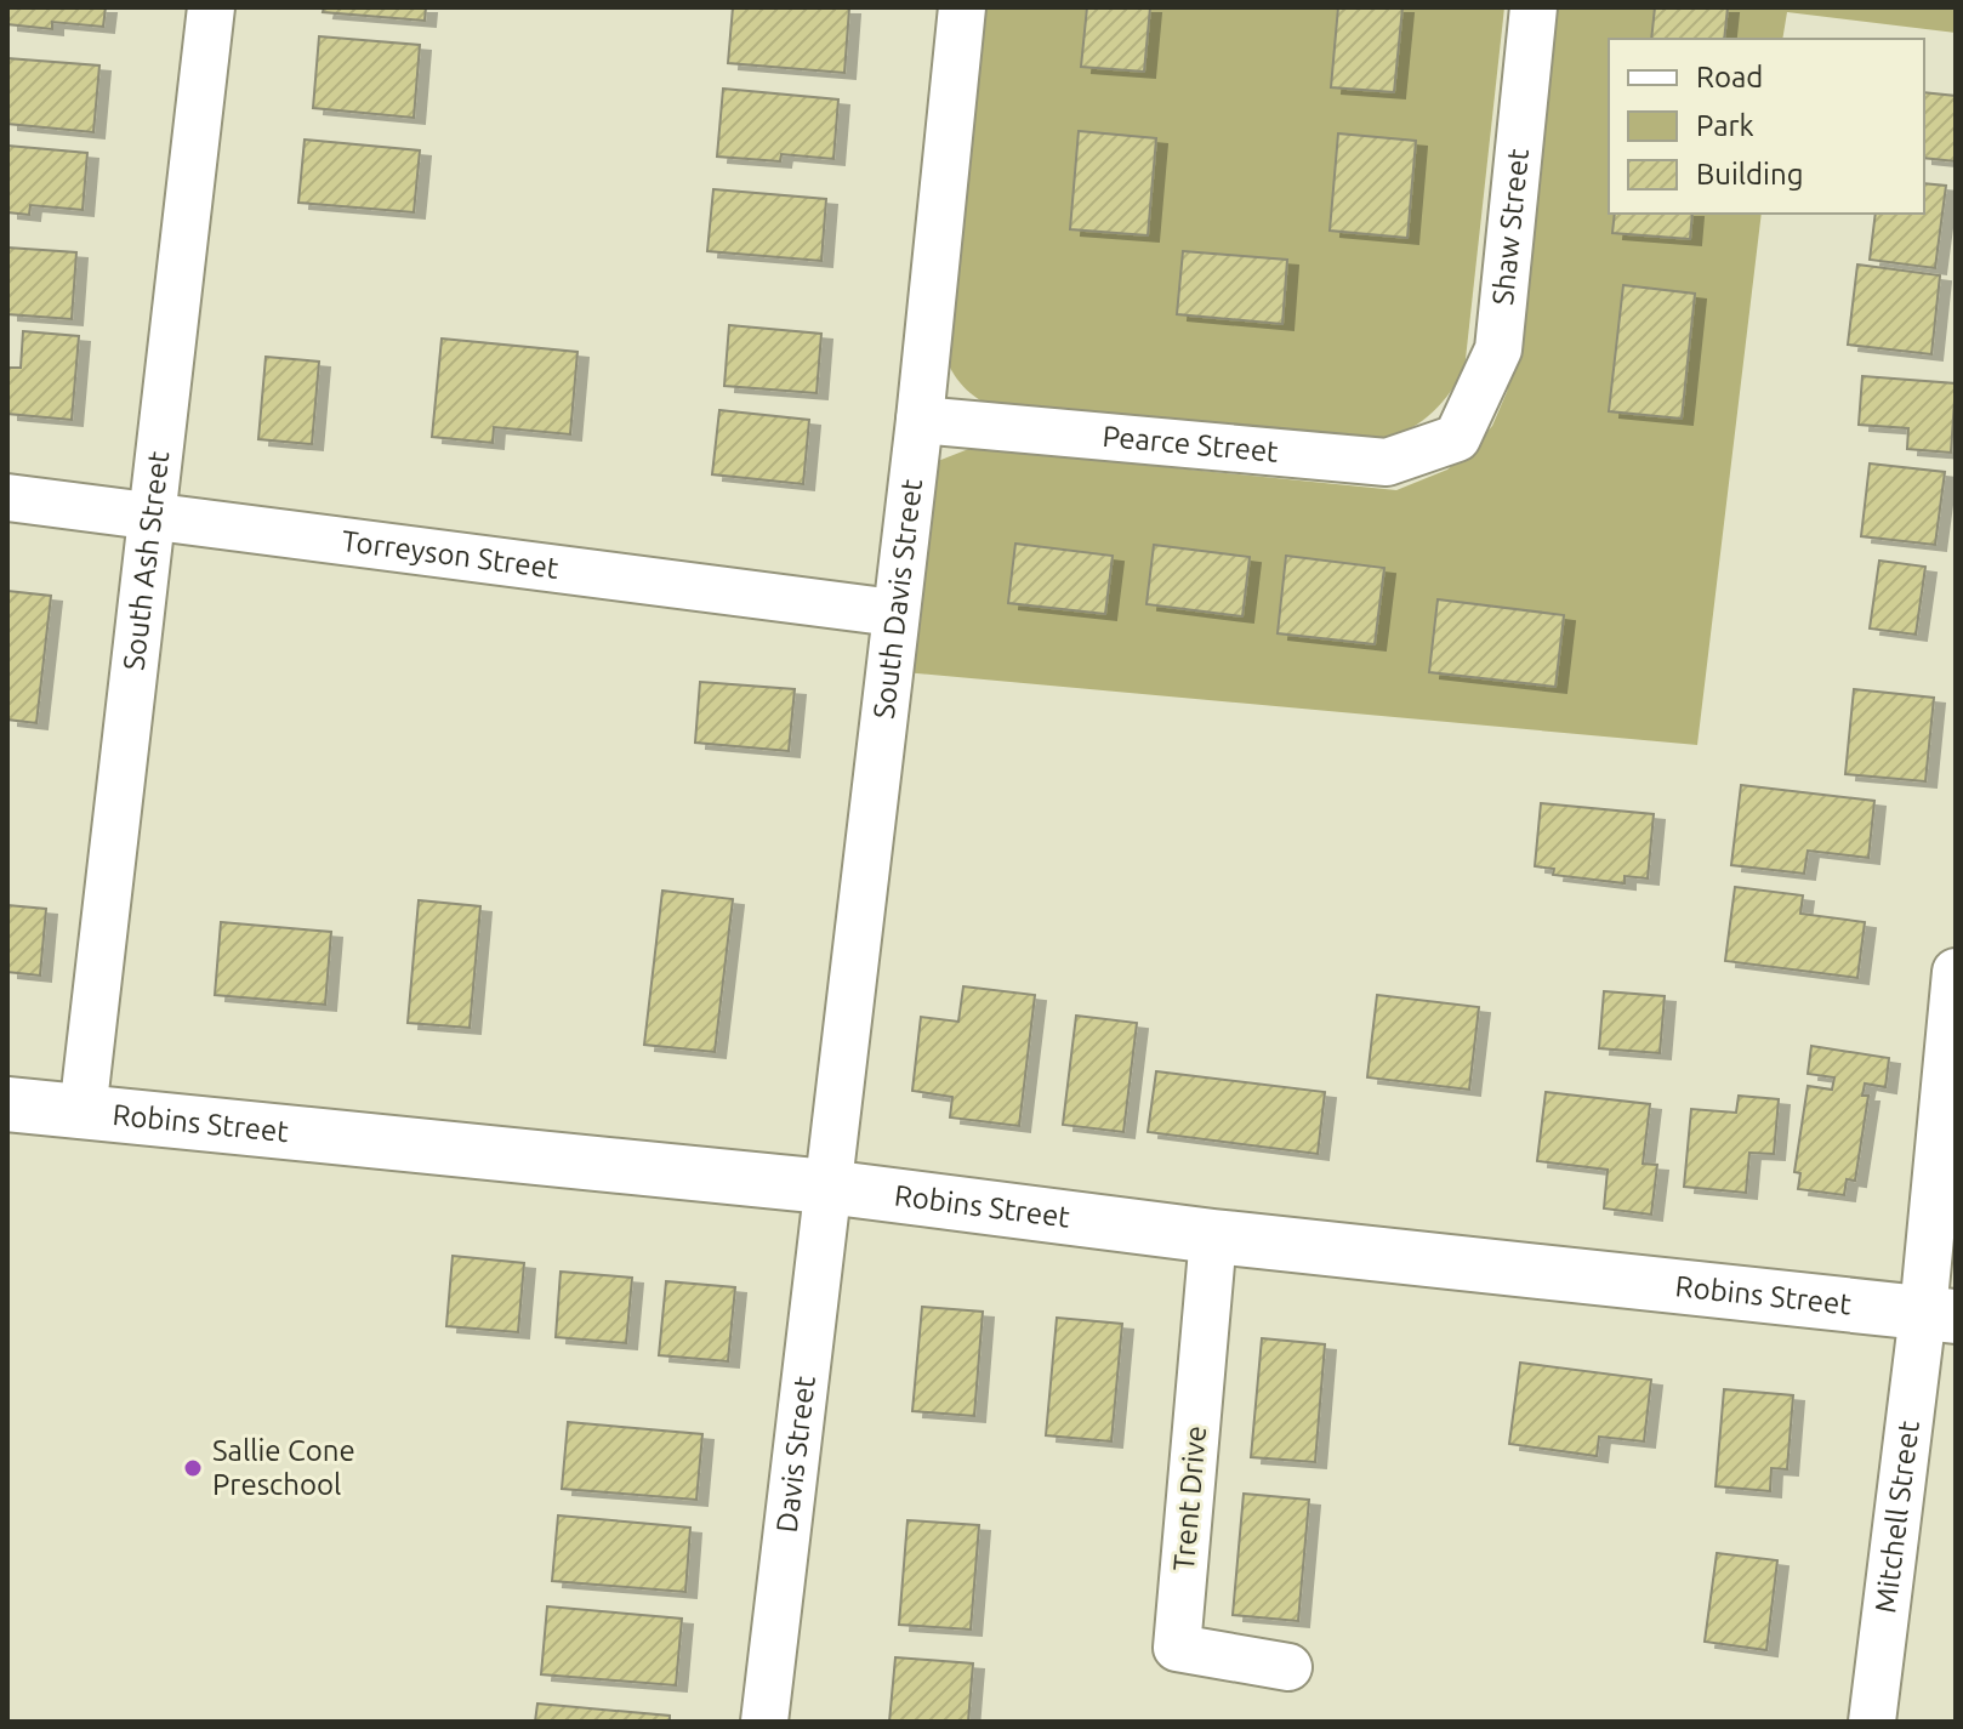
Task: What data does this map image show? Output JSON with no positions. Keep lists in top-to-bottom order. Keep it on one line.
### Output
{"streets":{"street":["Shaw Street","Pearce Street","Torreyson Street","South Ash Street","South Davis Street","Robins Street","Davis Street","Trent Drive","Mitchell Street"]},"crossings":[["Shaw Street","Pearce Street"],["Pearce Street","South Davis Street"],["Torreyson Street","South Ash Street"],["Torreyson Street","South Davis Street"],["South Ash Street","Robins Street"],["South Davis Street","Robins Street"],["South Davis Street","Davis Street"],["Robins Street","Davis Street"],["Robins Street","Trent Drive"],["Robins Street","Mitchell Street"]],"places":["Sallie Cone Preschool"],"legend":["Road","Park","Building"]}
